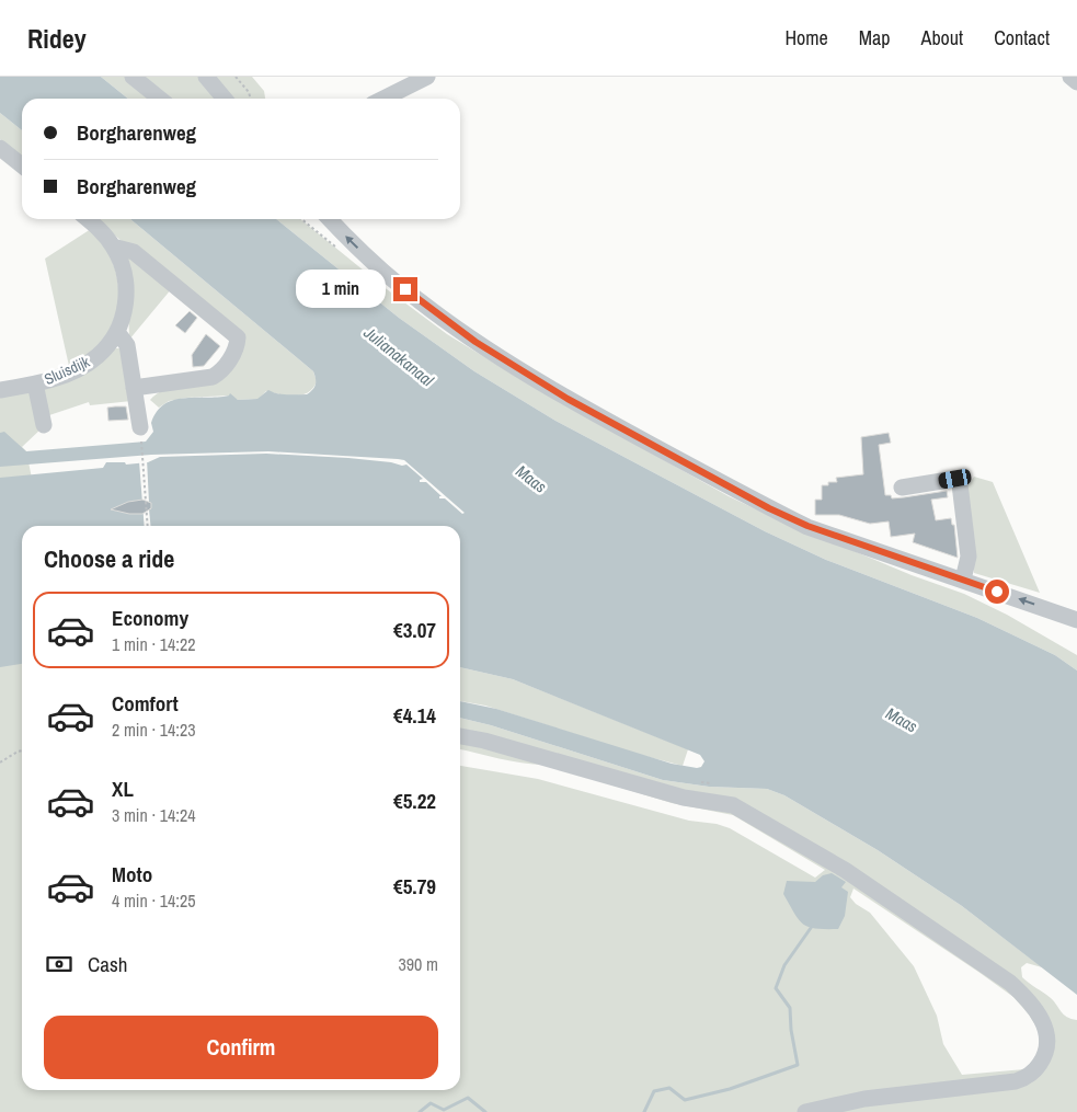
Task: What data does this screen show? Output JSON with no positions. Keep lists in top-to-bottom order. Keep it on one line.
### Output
{"streets":{"street":["Sluisdijk"]},"water":["Julianakanaal","Maas"],"page":{"header":"Ridey","nav":["Home","Map","About","Contact"],"banner":["Borgharenweg","Borgharenweg"],"bubble":"1 min","heading":"Choose a ride","list":[{"name":"Economy","note":"1 min · 14:22","value":"€3.07"},{"name":"Comfort","note":"2 min · 14:23","value":"€4.14"},{"name":"XL","note":"3 min · 14:24","value":"€5.22"},{"name":"Moto","note":"4 min · 14:25","value":"€5.79"}],"pay":["Cash","390 m"],"buttons":"Confirm"}}
